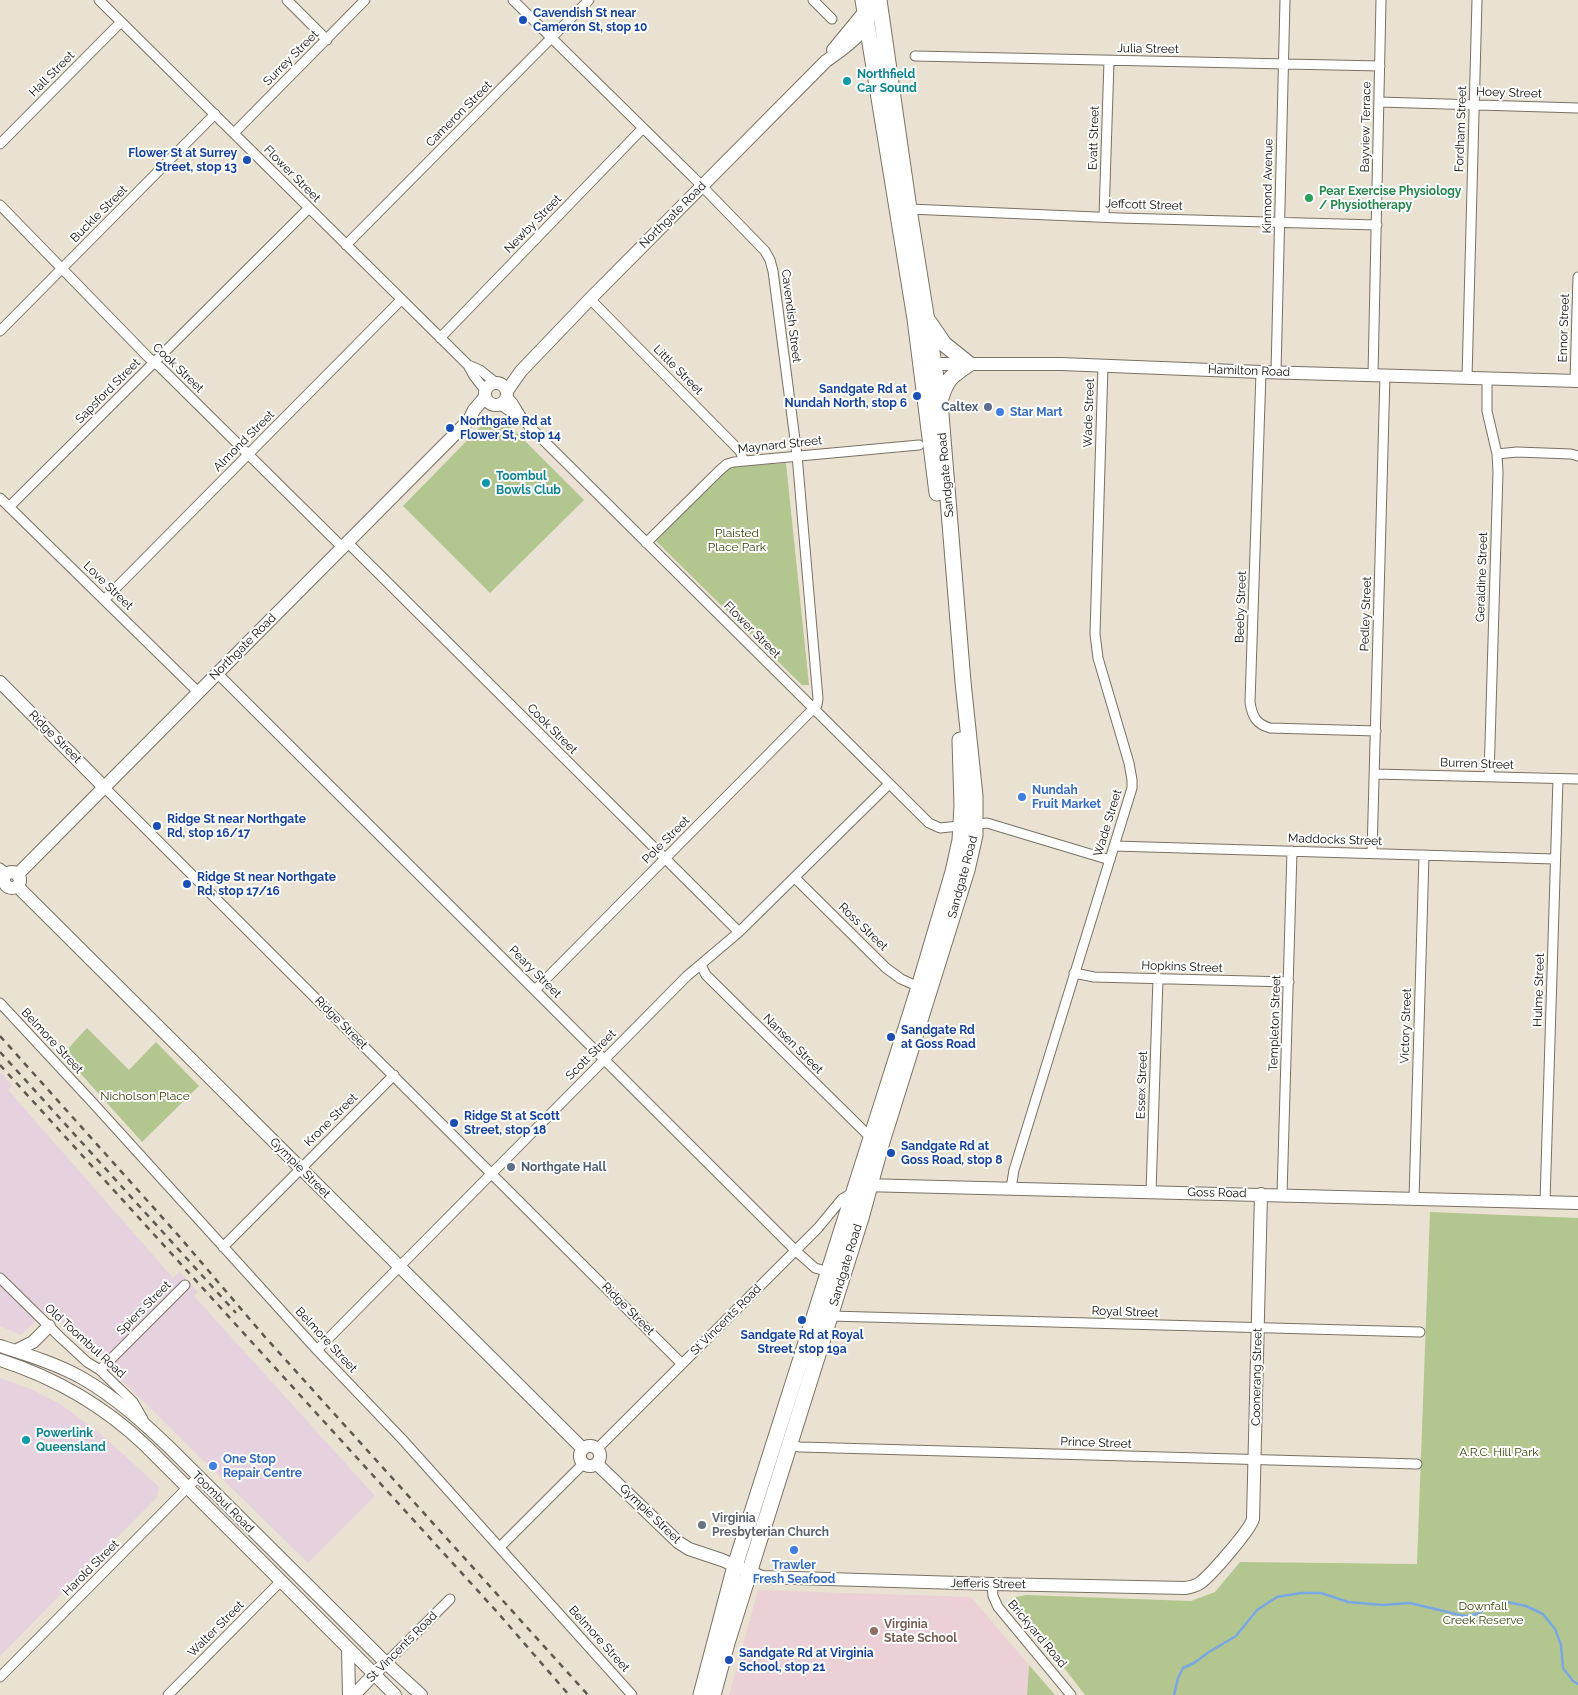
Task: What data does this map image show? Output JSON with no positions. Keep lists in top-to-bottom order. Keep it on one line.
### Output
{"streets":{"highway":["Sandgate Road"],"street":["Julia Street","Surrey Street","Hall Street","Hoey Street","Cameron Street","Bayview Terrace","Fordham Street","Evatt Street","Flower Street","Kinmond Avenue","Jeffcott Street","Buckle Street","Northgate Road","Newby Street","Cavendish Street","Ennor Street","Cook Street","Little Street","Hamilton Road","Sapsford Street","Wade Street","Almond Street","Maynard Street","Geraldine Street","Love Street","Beeby Street","Pedley Street","Ridge Street","Burren Street","Pole Street","Maddocks Street","Ross Street","Hopkins Street","Peary Street","Hulme Street","Templeton Street","Victory Street","Belmore Street","Nansen Street","Scott Street","Essex Street","Krone Street","Gympie Street","Goss Road","Spiers Street","Royal Street","St Vincents Road","Old Toombul Road","Coonerang Street","Prince Street","Toombul Road","Harold Street","Jefferis Street","Walter Street","Brickyard Road"]},"crossings":[["Julia Street","Bayview Terrace"],["Julia Street","Evatt Street"],["Julia Street","Kinmond Avenue"],["Surrey Street","Flower Street"],["Hall Street","Flower Street"],["Hoey Street","Bayview Terrace"],["Hoey Street","Fordham Street"],["Cameron Street","Flower Street"],["Cameron Street","Cavendish Street"],["Bayview Terrace","Jeffcott Street"],["Bayview Terrace","Hamilton Road"],["Bayview Terrace","Pedley Street"],["Fordham Street","Hamilton Road"],["Evatt Street","Jeffcott Street"],["Flower Street","Buckle Street"],["Flower Street","Northgate Road"],["Flower Street","Newby Street"],["Flower Street","Cavendish Street"],["Flower Street","Sapsford Street"],["Flower Street","Almond Street"],["Flower Street","Maynard Street"],["Flower Street","Sandgate Road"],["Flower Street","Pole Street"],["Flower Street","Scott Street"],["Kinmond Avenue","Jeffcott Street"],["Kinmond Avenue","Hamilton Road"],["Jeffcott Street","Sandgate Road"],["Buckle Street","Cook Street"],["Northgate Road","Cavendish Street"],["Northgate Road","Cook Street"],["Northgate Road","Little Street"],["Northgate Road","Sandgate Road"],["Northgate Road","Love Street"],["Northgate Road","Ridge Street"],["Northgate Road","Peary Street"],["Northgate Road","Gympie Street"],["Newby Street","Cavendish Street"],["Cavendish Street","Maynard Street"],["Cavendish Street","Pole Street"],["Ennor Street","Hamilton Road"],["Cook Street","Sapsford Street"],["Cook Street","Almond Street"],["Cook Street","Pole Street"],["Cook Street","Scott Street"],["Little Street","Maynard Street"],["Hamilton Road","Wade Street"],["Hamilton Road","Sandgate Road"],["Hamilton Road","Geraldine Street"],["Hamilton Road","Beeby Street"],["Hamilton Road","Pedley Street"],["Sapsford Street","Love Street"],["Wade Street","Maddocks Street"],["Wade Street","Hopkins Street"],["Wade Street","Goss Road"],["Almond Street","Love Street"],["Sandgate Road","Ross Street"],["Sandgate Road","Peary Street"],["Sandgate Road","Nansen Street"],["Sandgate Road","Gympie Street"],["Sandgate Road","Goss Road"],["Sandgate Road","Royal Street"],["Sandgate Road","St Vincents Road"],["Sandgate Road","Prince Street"],["Sandgate Road","Jefferis Street"],["Geraldine Street","Burren Street"],["Beeby Street","Pedley Street"],["Pedley Street","Burren Street"],["Pedley Street","Maddocks Street"],["Ridge Street","Scott Street"],["Ridge Street","Krone Street"],["Ridge Street","St Vincents Road"],["Burren Street","Hulme Street"],["Pole Street","Peary Street"],["Maddocks Street","Hulme Street"],["Maddocks Street","Templeton Street"],["Maddocks Street","Victory Street"],["Ross Street","Scott Street"],["Hopkins Street","Templeton Street"],["Hopkins Street","Essex Street"],["Peary Street","Scott Street"],["Peary Street","St Vincents Road"],["Hulme Street","Goss Road"],["Templeton Street","Goss Road"],["Victory Street","Goss Road"],["Belmore Street","Scott Street"],["Belmore Street","Krone Street"],["Nansen Street","Scott Street"],["Scott Street","Gympie Street"],["Essex Street","Goss Road"],["Krone Street","Gympie Street"],["Gympie Street","St Vincents Road"],["Gympie Street","Jefferis Street"],["Goss Road","St Vincents Road"],["Goss Road","Coonerang Street"],["Spiers Street","Old Toombul Road"],["Royal Street","Coonerang Street"],["St Vincents Road","Toombul Road"],["Old Toombul Road","Toombul Road"],["Coonerang Street","Prince Street"],["Coonerang Street","Jefferis Street"],["Toombul Road","Harold Street"],["Toombul Road","Walter Street"],["Jefferis Street","Brickyard Road"]],"parks":["Plaisted Place Park","Nicholson Place","A.R.C. Hill Park","Downfall Creek Reserve"],"places":["Cavendish St near Cameron St, stop 10","Northfield Car Sound","Flower St at Surrey Street, stop 13","Pear Exercise Physiology / Physiotherapy","Sandgate Rd at Nundah North, stop 6","Caltex","Star Mart","Northgate Rd at Flower St, stop 14","Toombul Bowls Club","Nundah Fruit Market","Ridge St near Northgate Rd, stop 16/17","Ridge St near Northgate Rd, stop 17/16","Sandgate Rd at Goss Road","Ridge St at Scott Street, stop 18","Sandgate Rd at Goss Road, stop 8","Northgate Hall","Sandgate Rd at Royal Street, stop 19a","Powerlink Queensland","One Stop Repair Centre","Virginia Presbyterian Church","Trawler Fresh Seafood","Virginia State School","Sandgate Rd at Virginia School, stop 21"]}
